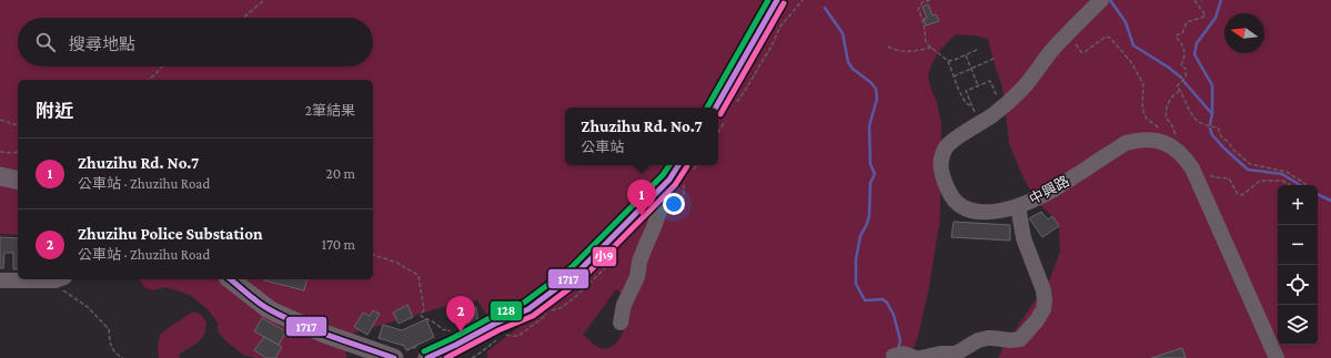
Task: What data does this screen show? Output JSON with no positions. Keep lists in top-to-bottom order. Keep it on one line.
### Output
{"streets":{"street":["中興路"]},"lines":["transit line 1717","transit line 128","transit line 小9"],"north":"left","page":{"search":"搜尋地點","heading":["附近","2筆結果"],"popup":["Zhuzihu Rd. No.7","公車站"],"list":[{"mark":"1","name":"Zhuzihu Rd. No.7","note":"公車站 · Zhuzihu Road","value":"20 m"},{"mark":"2","name":"Zhuzihu Police Substation","note":"公車站 · Zhuzihu Road","value":"170 m"}],"pins":["1","2"],"map_buttons":["+","−"]}}
